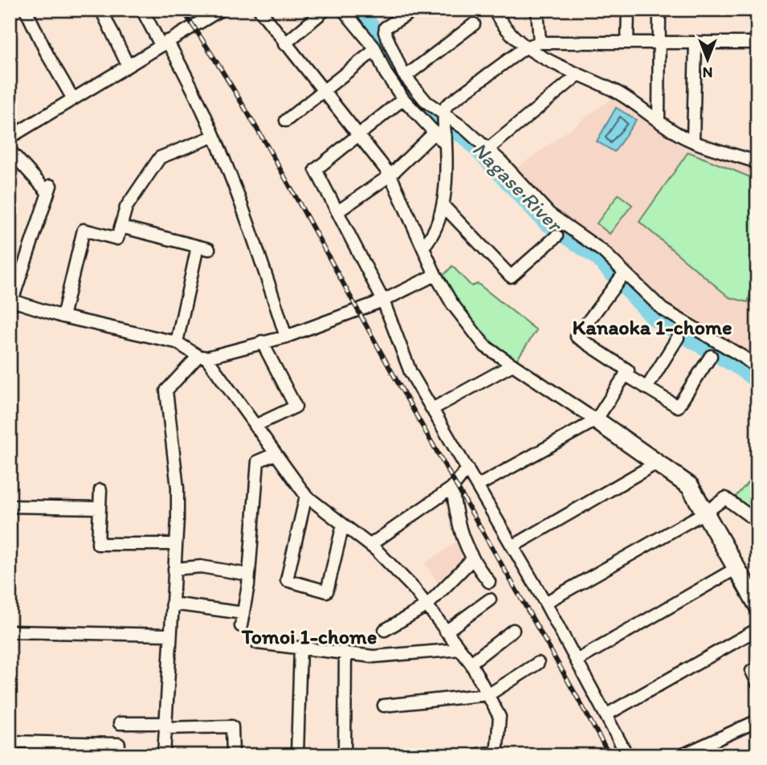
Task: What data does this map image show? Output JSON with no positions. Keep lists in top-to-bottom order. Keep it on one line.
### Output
{"districts":["Kanaoka 1-chome","Tomoi 1-chome"],"water":["Nagase River"],"north":"bottom"}
